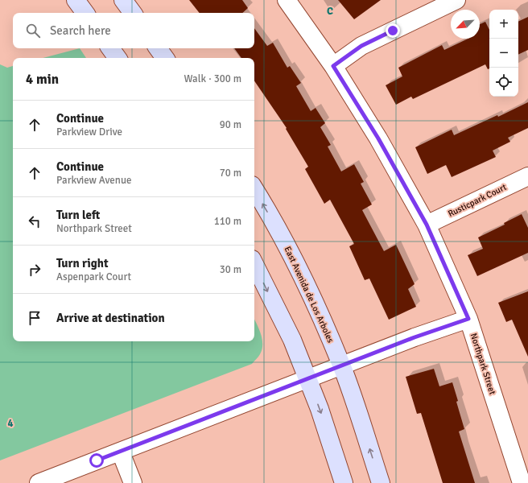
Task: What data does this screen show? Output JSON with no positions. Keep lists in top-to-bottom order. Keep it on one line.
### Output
{"streets":{"main road":["East Avenida de Los Arboles"],"street":["Rusticpark Court","Northpark Street"]},"crossings":[["Rusticpark Court","Northpark Street"]],"north":"bottom left","page":{"map_buttons":["+","−"],"search":"Search here","heading":["4 min","Walk · 300 m"],"list":[["Continue","Parkview Drive","90 m"],["Continue","Parkview Avenue","70 m"],["Turn left","Northpark Street","110 m"],["Turn right","Aspenpark Court","30 m"],"Arrive at destination"]},"grid":{"columns":["C"],"rows":["4"]}}
